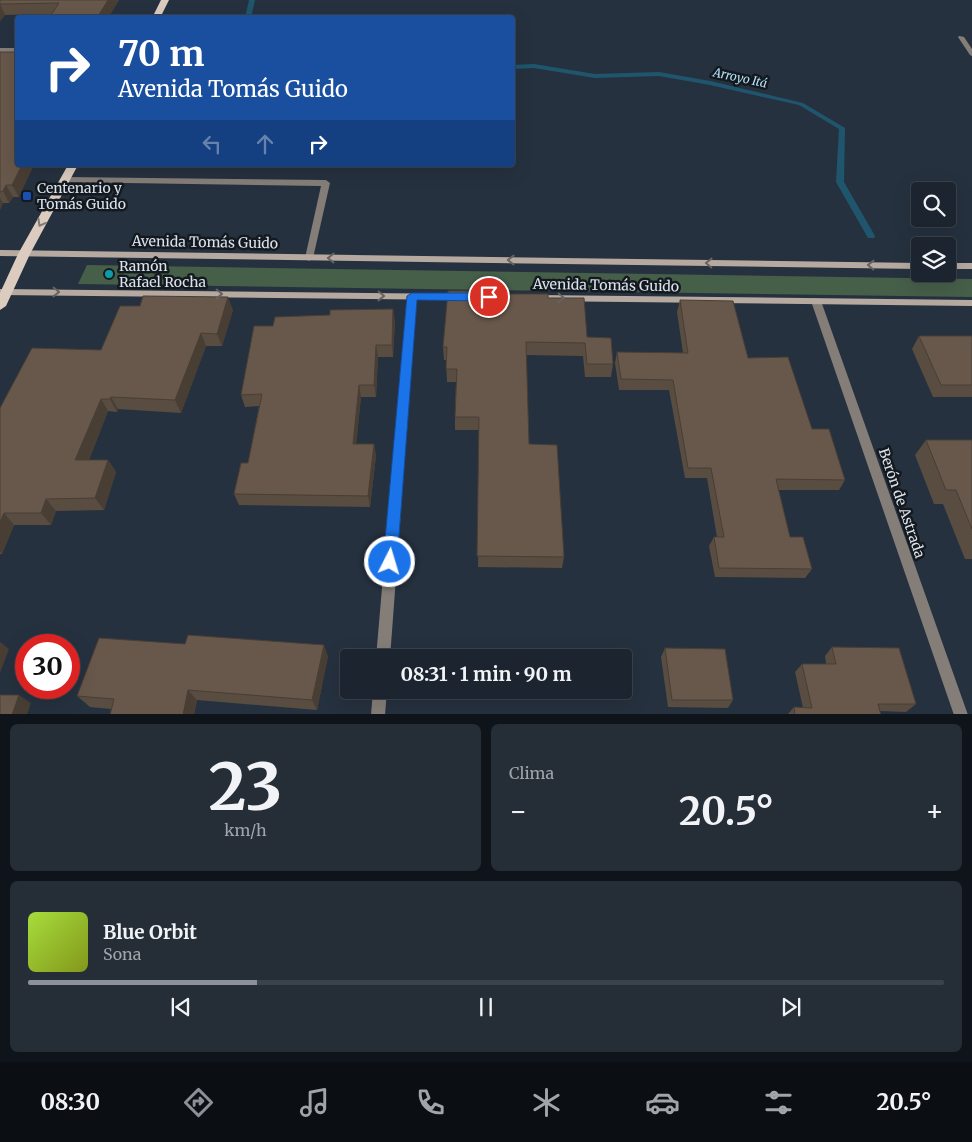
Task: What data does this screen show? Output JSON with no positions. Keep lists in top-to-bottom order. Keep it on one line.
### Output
{"streets":{"main road":["Avenida Tomás Guido"],"street":["Berón de Astrada"]},"crossings":[["Avenida Tomás Guido","Berón de Astrada"]],"water":["Arroyo Itá"],"places":{"transit":["Centenario y Tomás Guido"],"other":["Ramón Rafael Rocha"]},"page":{"turn":["70 m","Avenida Tomás Guido"],"limit":"30","trip":"08:31 · 1 min · 90 m","tile":[["23","km/h"],"Clima"],"heat":["−","20.5°","+"],"song":["Blue Orbit","Sona"],"tabs":["08:30","20.5°"]}}
